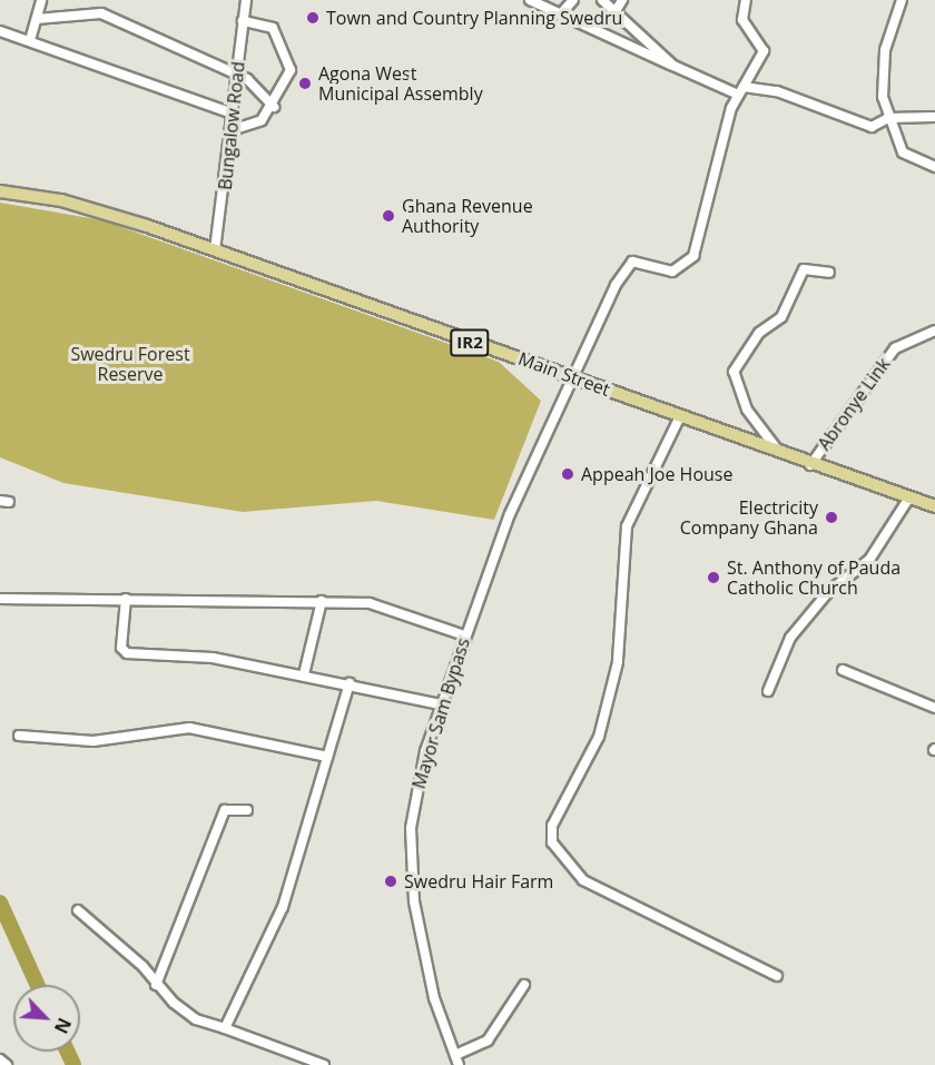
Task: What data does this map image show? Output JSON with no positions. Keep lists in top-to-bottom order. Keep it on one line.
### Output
{"streets":{"main road":["IR2","Main Street"],"street":["Bungalow Road","Abronye Link","Mayor Sam Bypass"]},"crossings":[["Bungalow Road","Main Street"],["Main Street","Abronye Link"],["Main Street","Mayor Sam Bypass"]],"parks":["Swedru Forest Reserve"],"places":["Town and Country Planning Swedru","Agona West Municipal Assembly","Ghana Revenue Authority","Appeah Joe House","Electricity Company Ghana","St. Anthony of Pauda Catholic Church","Swedru Hair Farm"],"north":"bottom right"}
